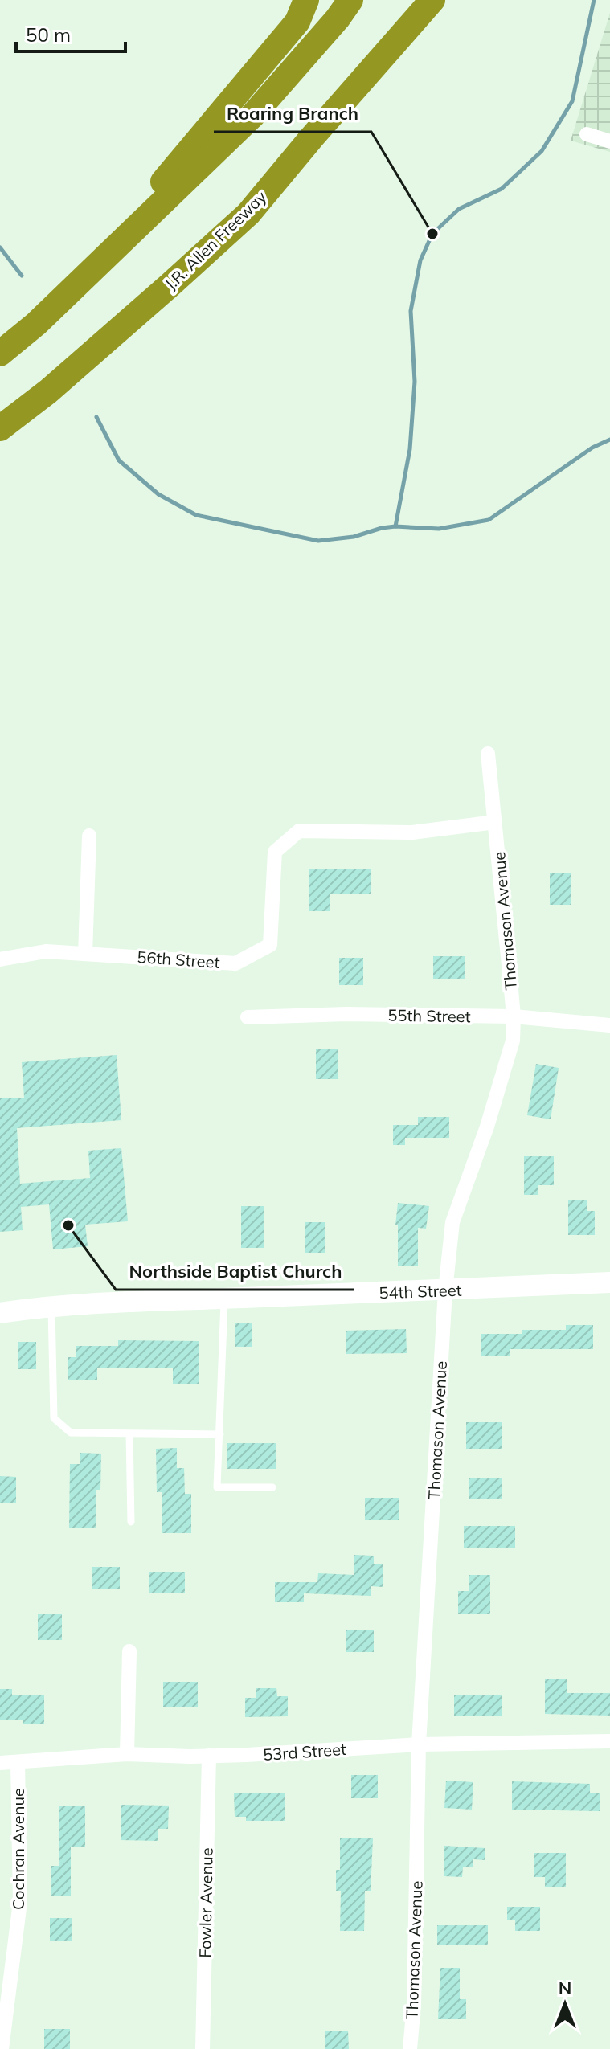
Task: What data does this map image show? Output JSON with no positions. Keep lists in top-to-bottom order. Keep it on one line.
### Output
{"streets":{"highway":["J.R. Allen Freeway"],"main road":["54th Street"],"street":["Thomason Avenue","56th Street","55th Street","53rd Street","Cochran Avenue","Fowler Avenue"]},"crossings":[["Thomason Avenue","56th Street"],["Thomason Avenue","55th Street"],["Thomason Avenue","54th Street"],["Thomason Avenue","53rd Street"],["53rd Street","Cochran Avenue"],["53rd Street","Fowler Avenue"]],"places":["Roaring Branch","Northside Baptist Church"],"scale_bar":"50 m","north":"top"}
